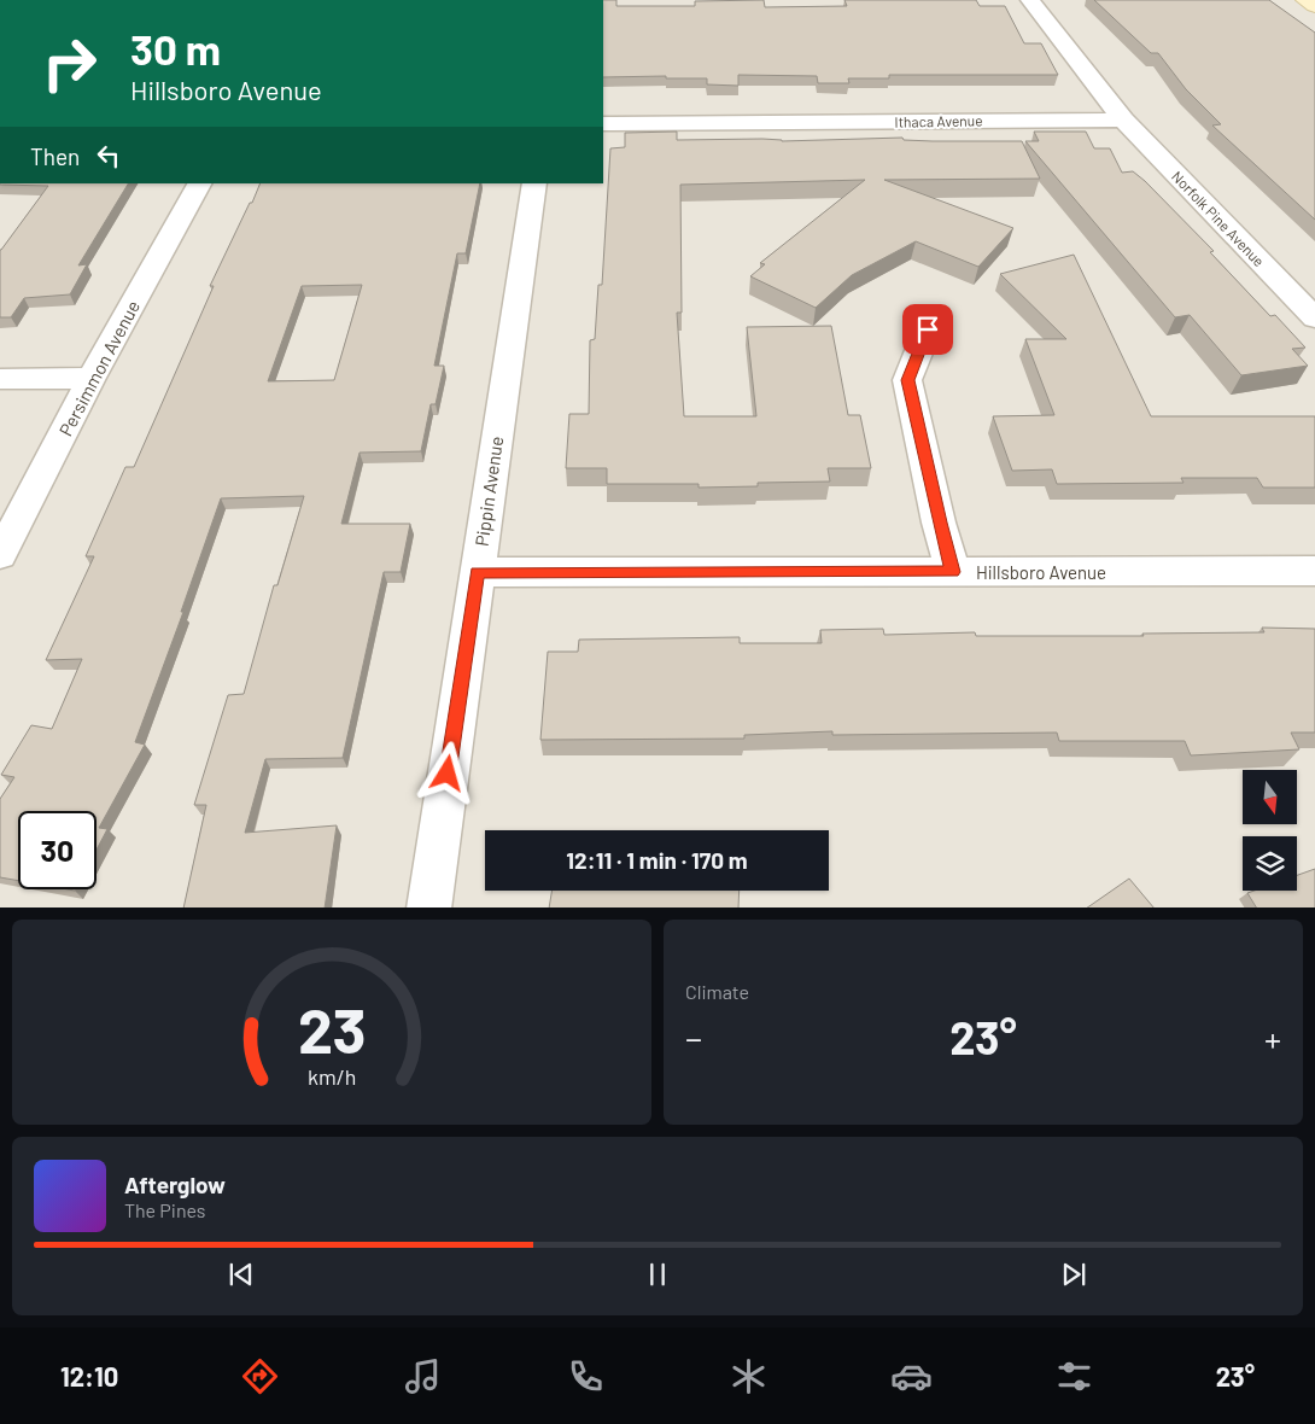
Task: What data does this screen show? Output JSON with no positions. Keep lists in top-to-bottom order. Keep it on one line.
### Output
{"streets":{"street":["Ithaca Avenue","Norfolk Pine Avenue","Persimmon Avenue","Pippin Avenue","Hillsboro Avenue"]},"crossings":[["Ithaca Avenue","Norfolk Pine Avenue"],["Pippin Avenue","Hillsboro Avenue"]],"north":"bottom","page":{"turn":["30 m","Hillsboro Avenue"],"then":"Then","limit":"30","trip":"12:11 · 1 min · 170 m","tile":"Climate","heat":["−","23°","+"],"song":["Afterglow","The Pines"],"tabs":["12:10","23°"],"gauge":["23","km/h"]}}
